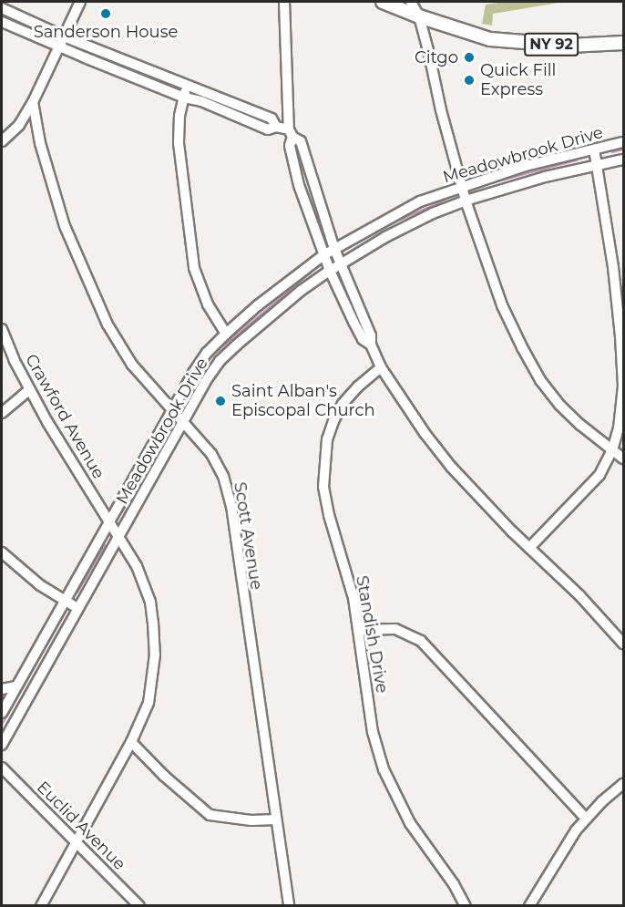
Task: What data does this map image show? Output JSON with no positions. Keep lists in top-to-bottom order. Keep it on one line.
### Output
{"streets":{"main road":["NY 92"],"street":["Meadowbrook Drive","Crawford Avenue","Scott Avenue","Standish Drive","Euclid Avenue"]},"crossings":[["Meadowbrook Drive","Crawford Avenue"],["Meadowbrook Drive","Scott Avenue"],["Crawford Avenue","Euclid Avenue"]],"places":["Sanderson House","Citgo","Quick Fill Express","Saint Alban's Episcopal Church"]}
